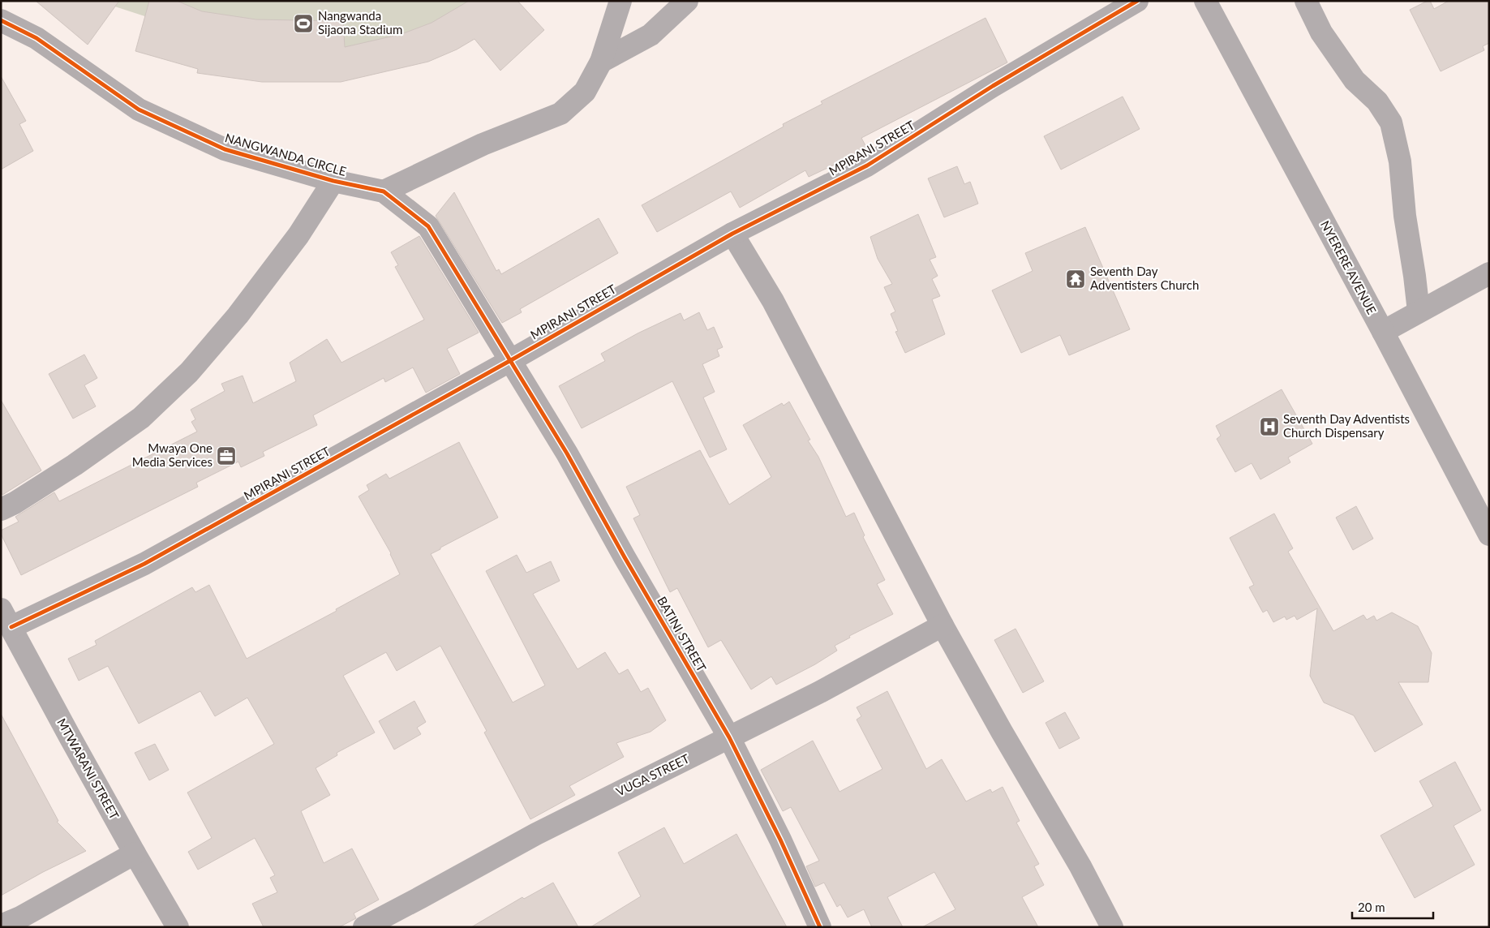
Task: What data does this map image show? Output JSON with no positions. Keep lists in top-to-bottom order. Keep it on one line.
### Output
{"streets":{"street":["MPIRANI STREET","NANGWANDA CIRCLE","NYERERE AVENUE","BATINI STREET","MTWARANI STREET","VUGA STREET"]},"crossings":[["MPIRANI STREET","NANGWANDA CIRCLE"],["MPIRANI STREET","BATINI STREET"],["MPIRANI STREET","MTWARANI STREET"],["NANGWANDA CIRCLE","BATINI STREET"],["BATINI STREET","VUGA STREET"]],"places":{"sports":["Nangwanda Sijaona Stadium"],"temple":["Seventh Day Adventisters Church"],"hospital":["Seventh Day Adventists Church Dispensary"],"office":["Mwaya One Media Services"]},"scale_bar":"20 m"}
